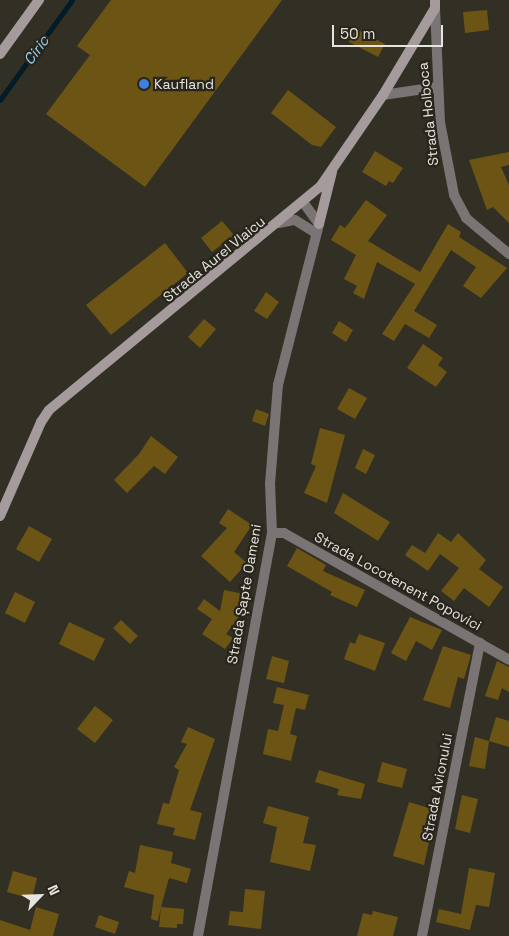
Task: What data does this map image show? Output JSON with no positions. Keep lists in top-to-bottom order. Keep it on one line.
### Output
{"streets":{"street":["Strada Holboca","Strada Aurel Vlaicu","Strada Locotenent Popovici","Strada Șapte Oameni","Strada Avionului"]},"crossings":[["Strada Holboca","Strada Aurel Vlaicu"],["Strada Locotenent Popovici","Strada Șapte Oameni"],["Strada Locotenent Popovici","Strada Avionului"]],"water":["Ciric"],"places":["Kaufland"],"scale_bar":"50 m","north":"top right"}
